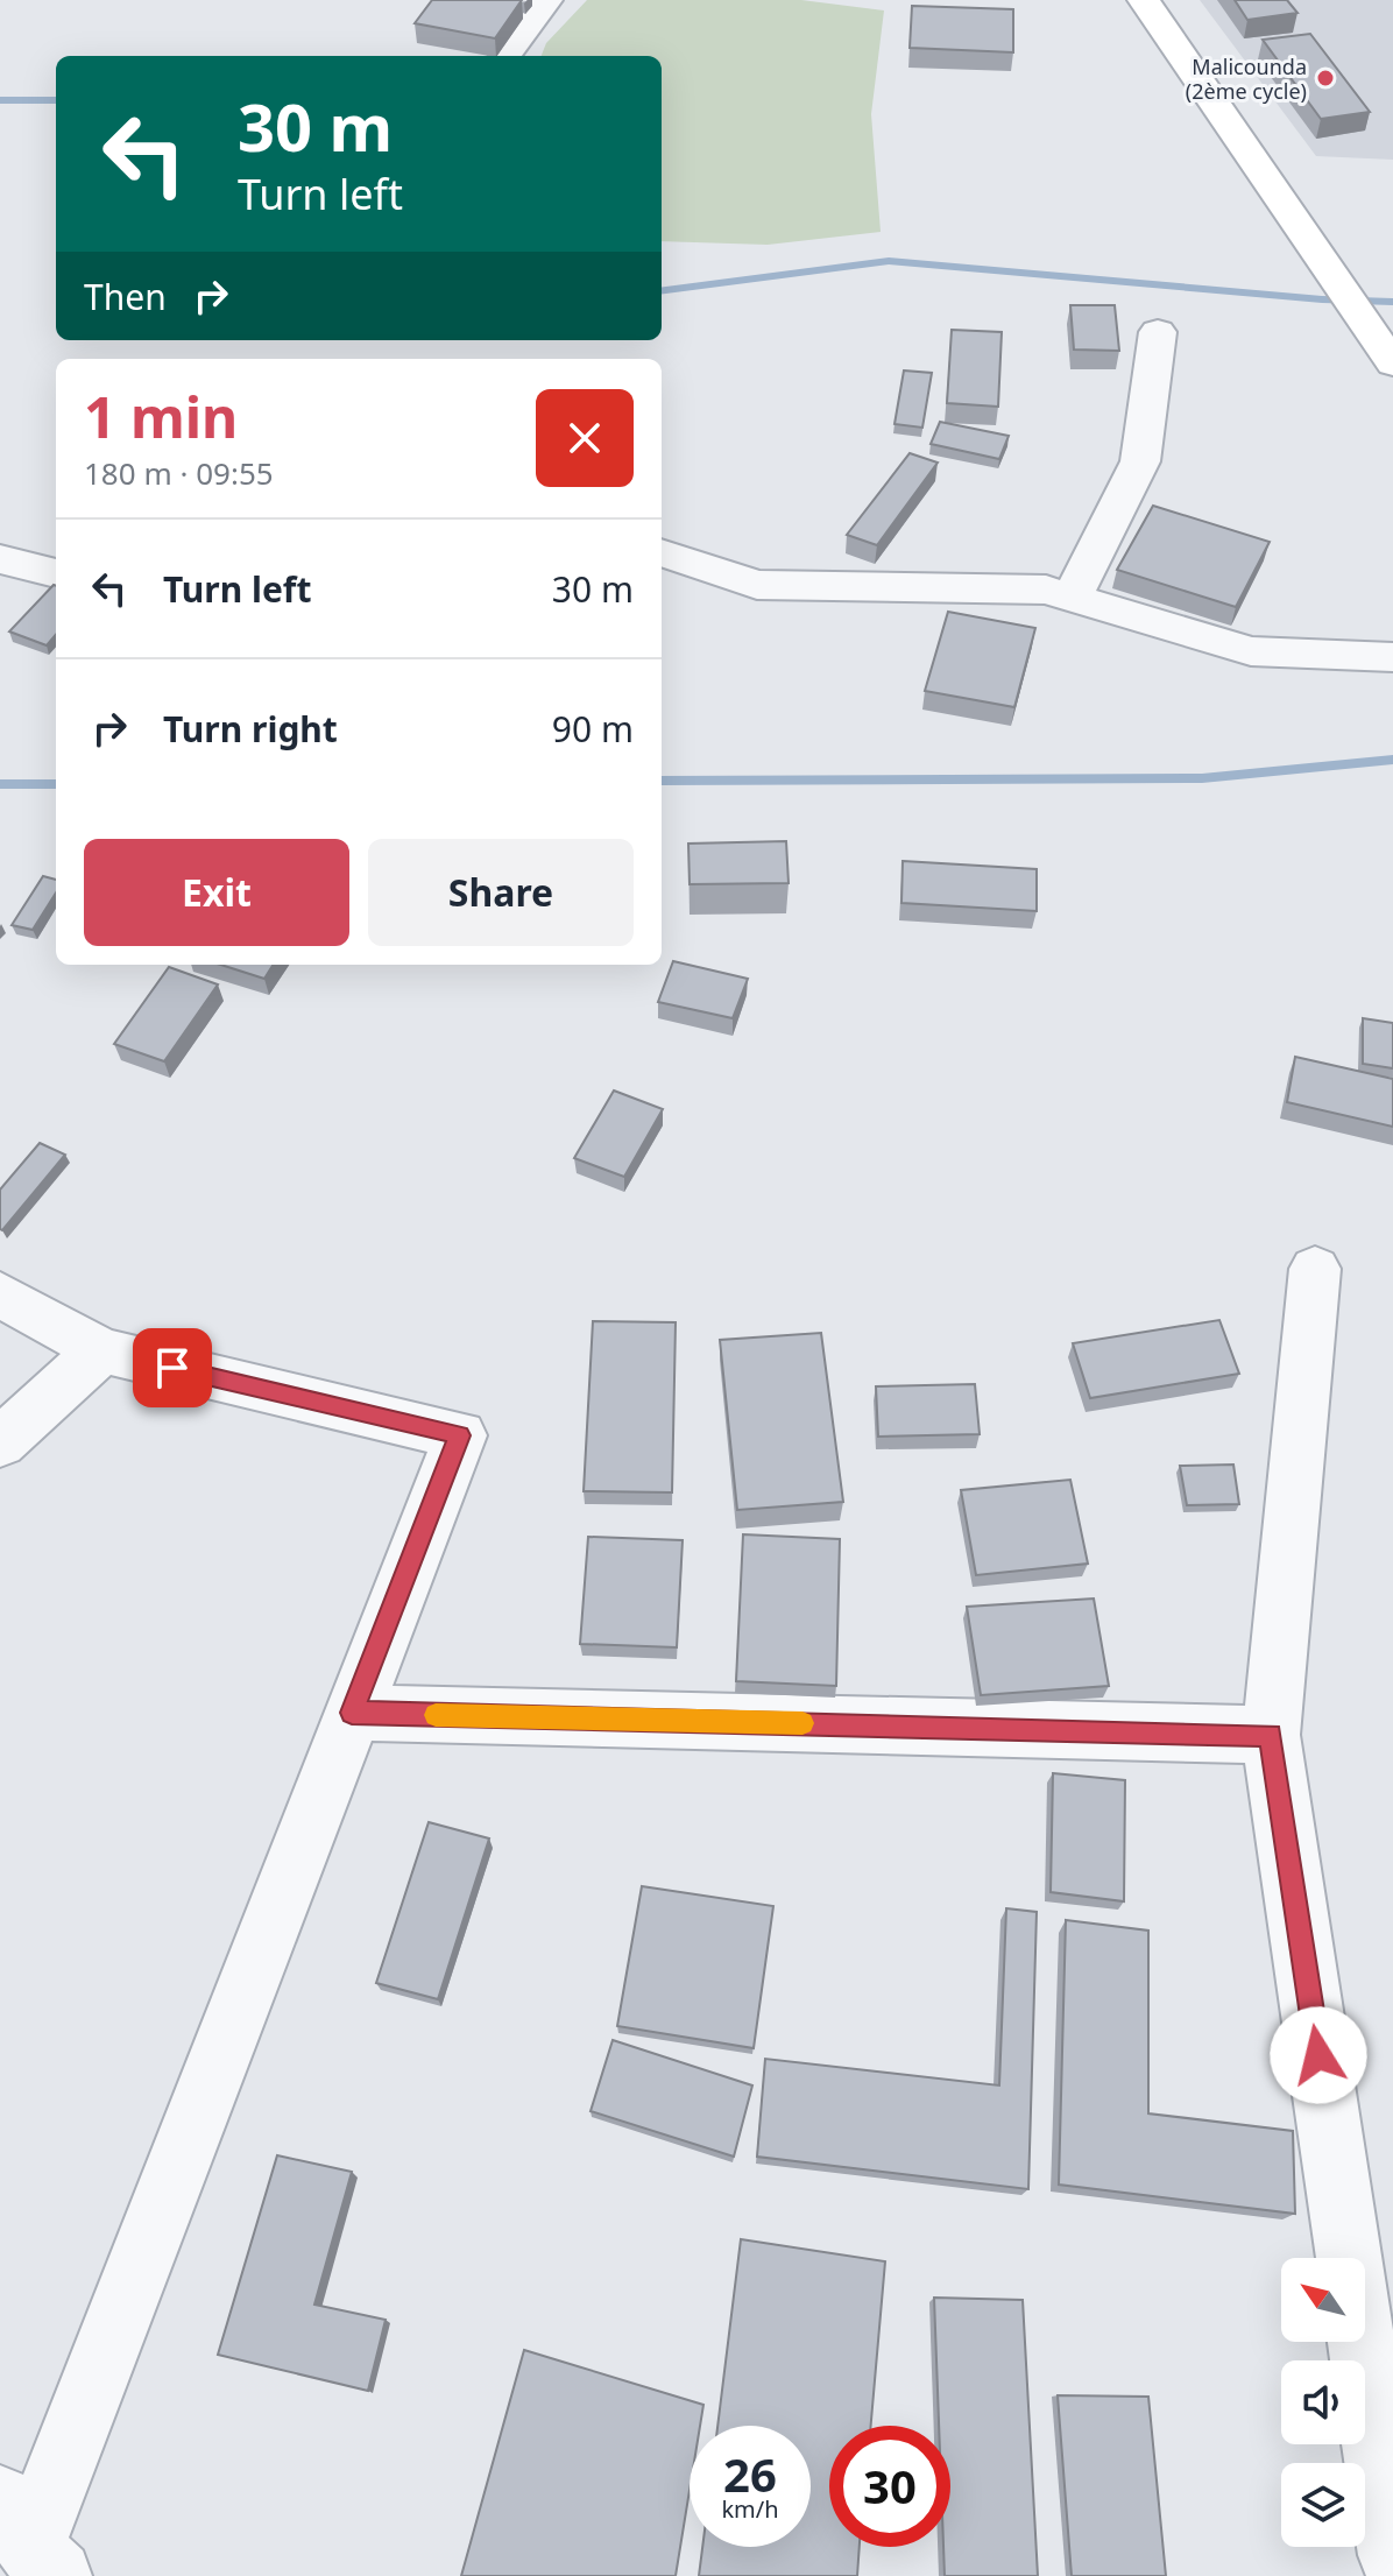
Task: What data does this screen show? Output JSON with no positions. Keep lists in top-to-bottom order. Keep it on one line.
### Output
{"places":["Malicounda (2ème cycle)"],"north":"top left","page":{"turn":["30 m","Turn left"],"then":"Then","heading":["1 min","180 m · 09:55"],"list":[{"name":"Turn left","value":"30 m"},{"name":"Turn right","value":"90 m"}],"buttons":["Exit","Share"],"speed":"26 km/h","limit":"30"}}
